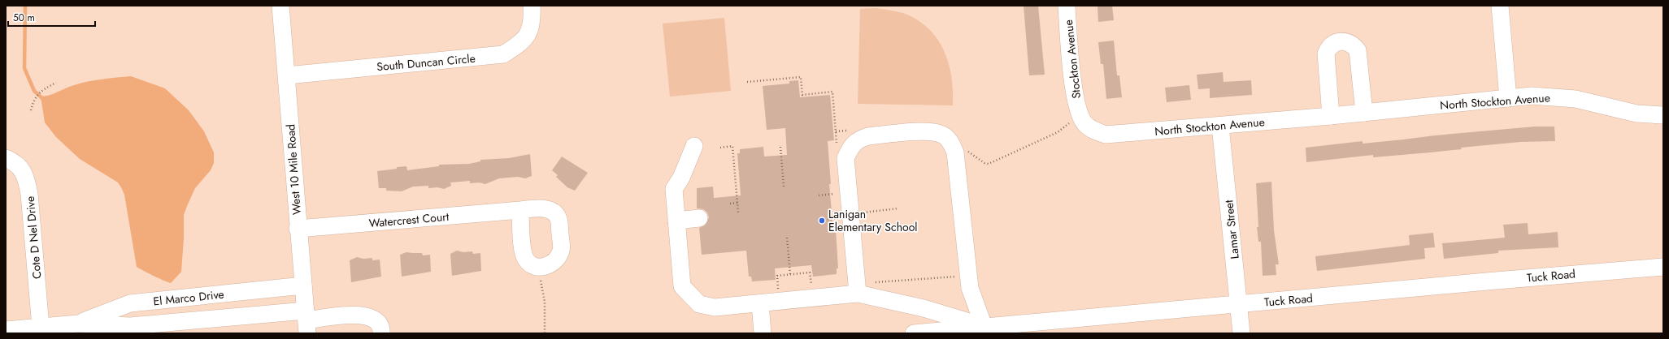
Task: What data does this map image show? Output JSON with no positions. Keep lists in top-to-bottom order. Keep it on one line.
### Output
{"streets":{"street":["Stockton Avenue","South Duncan Circle","North Stockton Avenue","West 10 Mile Road","Watercrest Court","Lamar Street","Cote D Nel Drive","Tuck Road","El Marco Drive"]},"crossings":[["Stockton Avenue","North Stockton Avenue"],["South Duncan Circle","West 10 Mile Road"],["North Stockton Avenue","Lamar Street"],["West 10 Mile Road","Watercrest Court"],["West 10 Mile Road","El Marco Drive"],["Lamar Street","Tuck Road"],["Cote D Nel Drive","El Marco Drive"]],"places":["Lanigan Elementary School"],"scale_bar":"50 m"}
